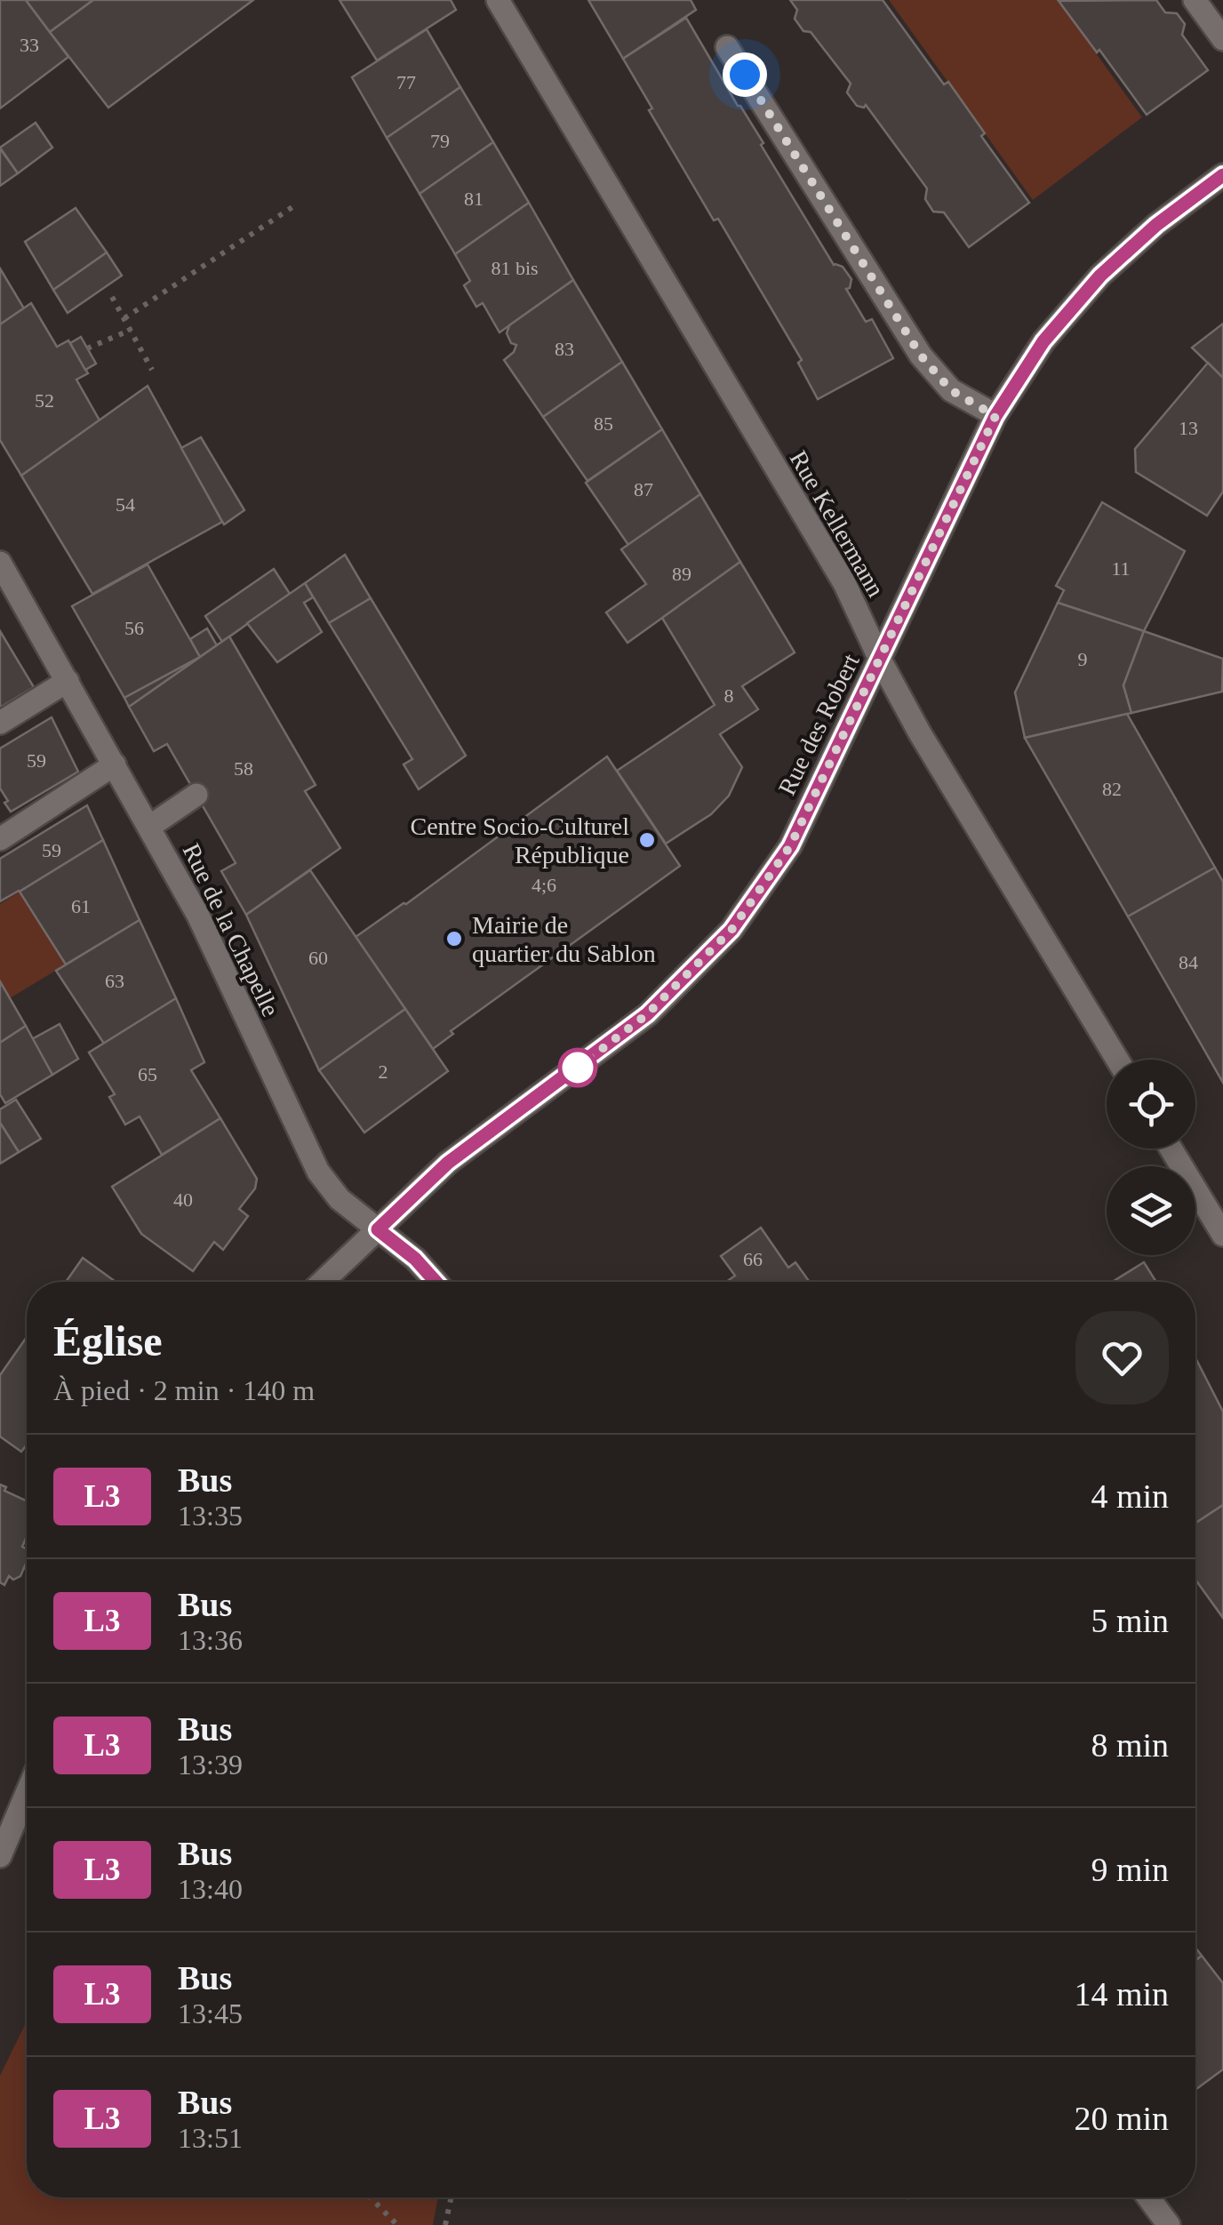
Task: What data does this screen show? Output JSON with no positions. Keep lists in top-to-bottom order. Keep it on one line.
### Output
{"streets":{"street":["Rue Kellermann","Rue des Robert","Rue de la Chapelle"]},"crossings":[["Rue Kellermann","Rue des Robert"],["Rue des Robert","Rue de la Chapelle"]],"places":["Centre Socio-Culturel République","Mairie de quartier du Sablon"],"lines":["bus line L3"],"house_numbers":["33","77","79","81","81 bis","83","52","85","13","87","54","11","89","56","9","8","59","58","82","59","4;6","61","60","84","63","2","65","40","66"],"page":{"heading":["Église","À pied · 2 min · 140 m"],"list":[{"mark":"L3","name":"Bus","note":"13:35","value":"4 min"},{"mark":"L3","name":"Bus","note":"13:36","value":"5 min"},{"mark":"L3","name":"Bus","note":"13:39","value":"8 min"},{"mark":"L3","name":"Bus","note":"13:40","value":"9 min"},{"mark":"L3","name":"Bus","note":"13:45","value":"14 min"},{"mark":"L3","name":"Bus","note":"13:51","value":"20 min"}]}}
